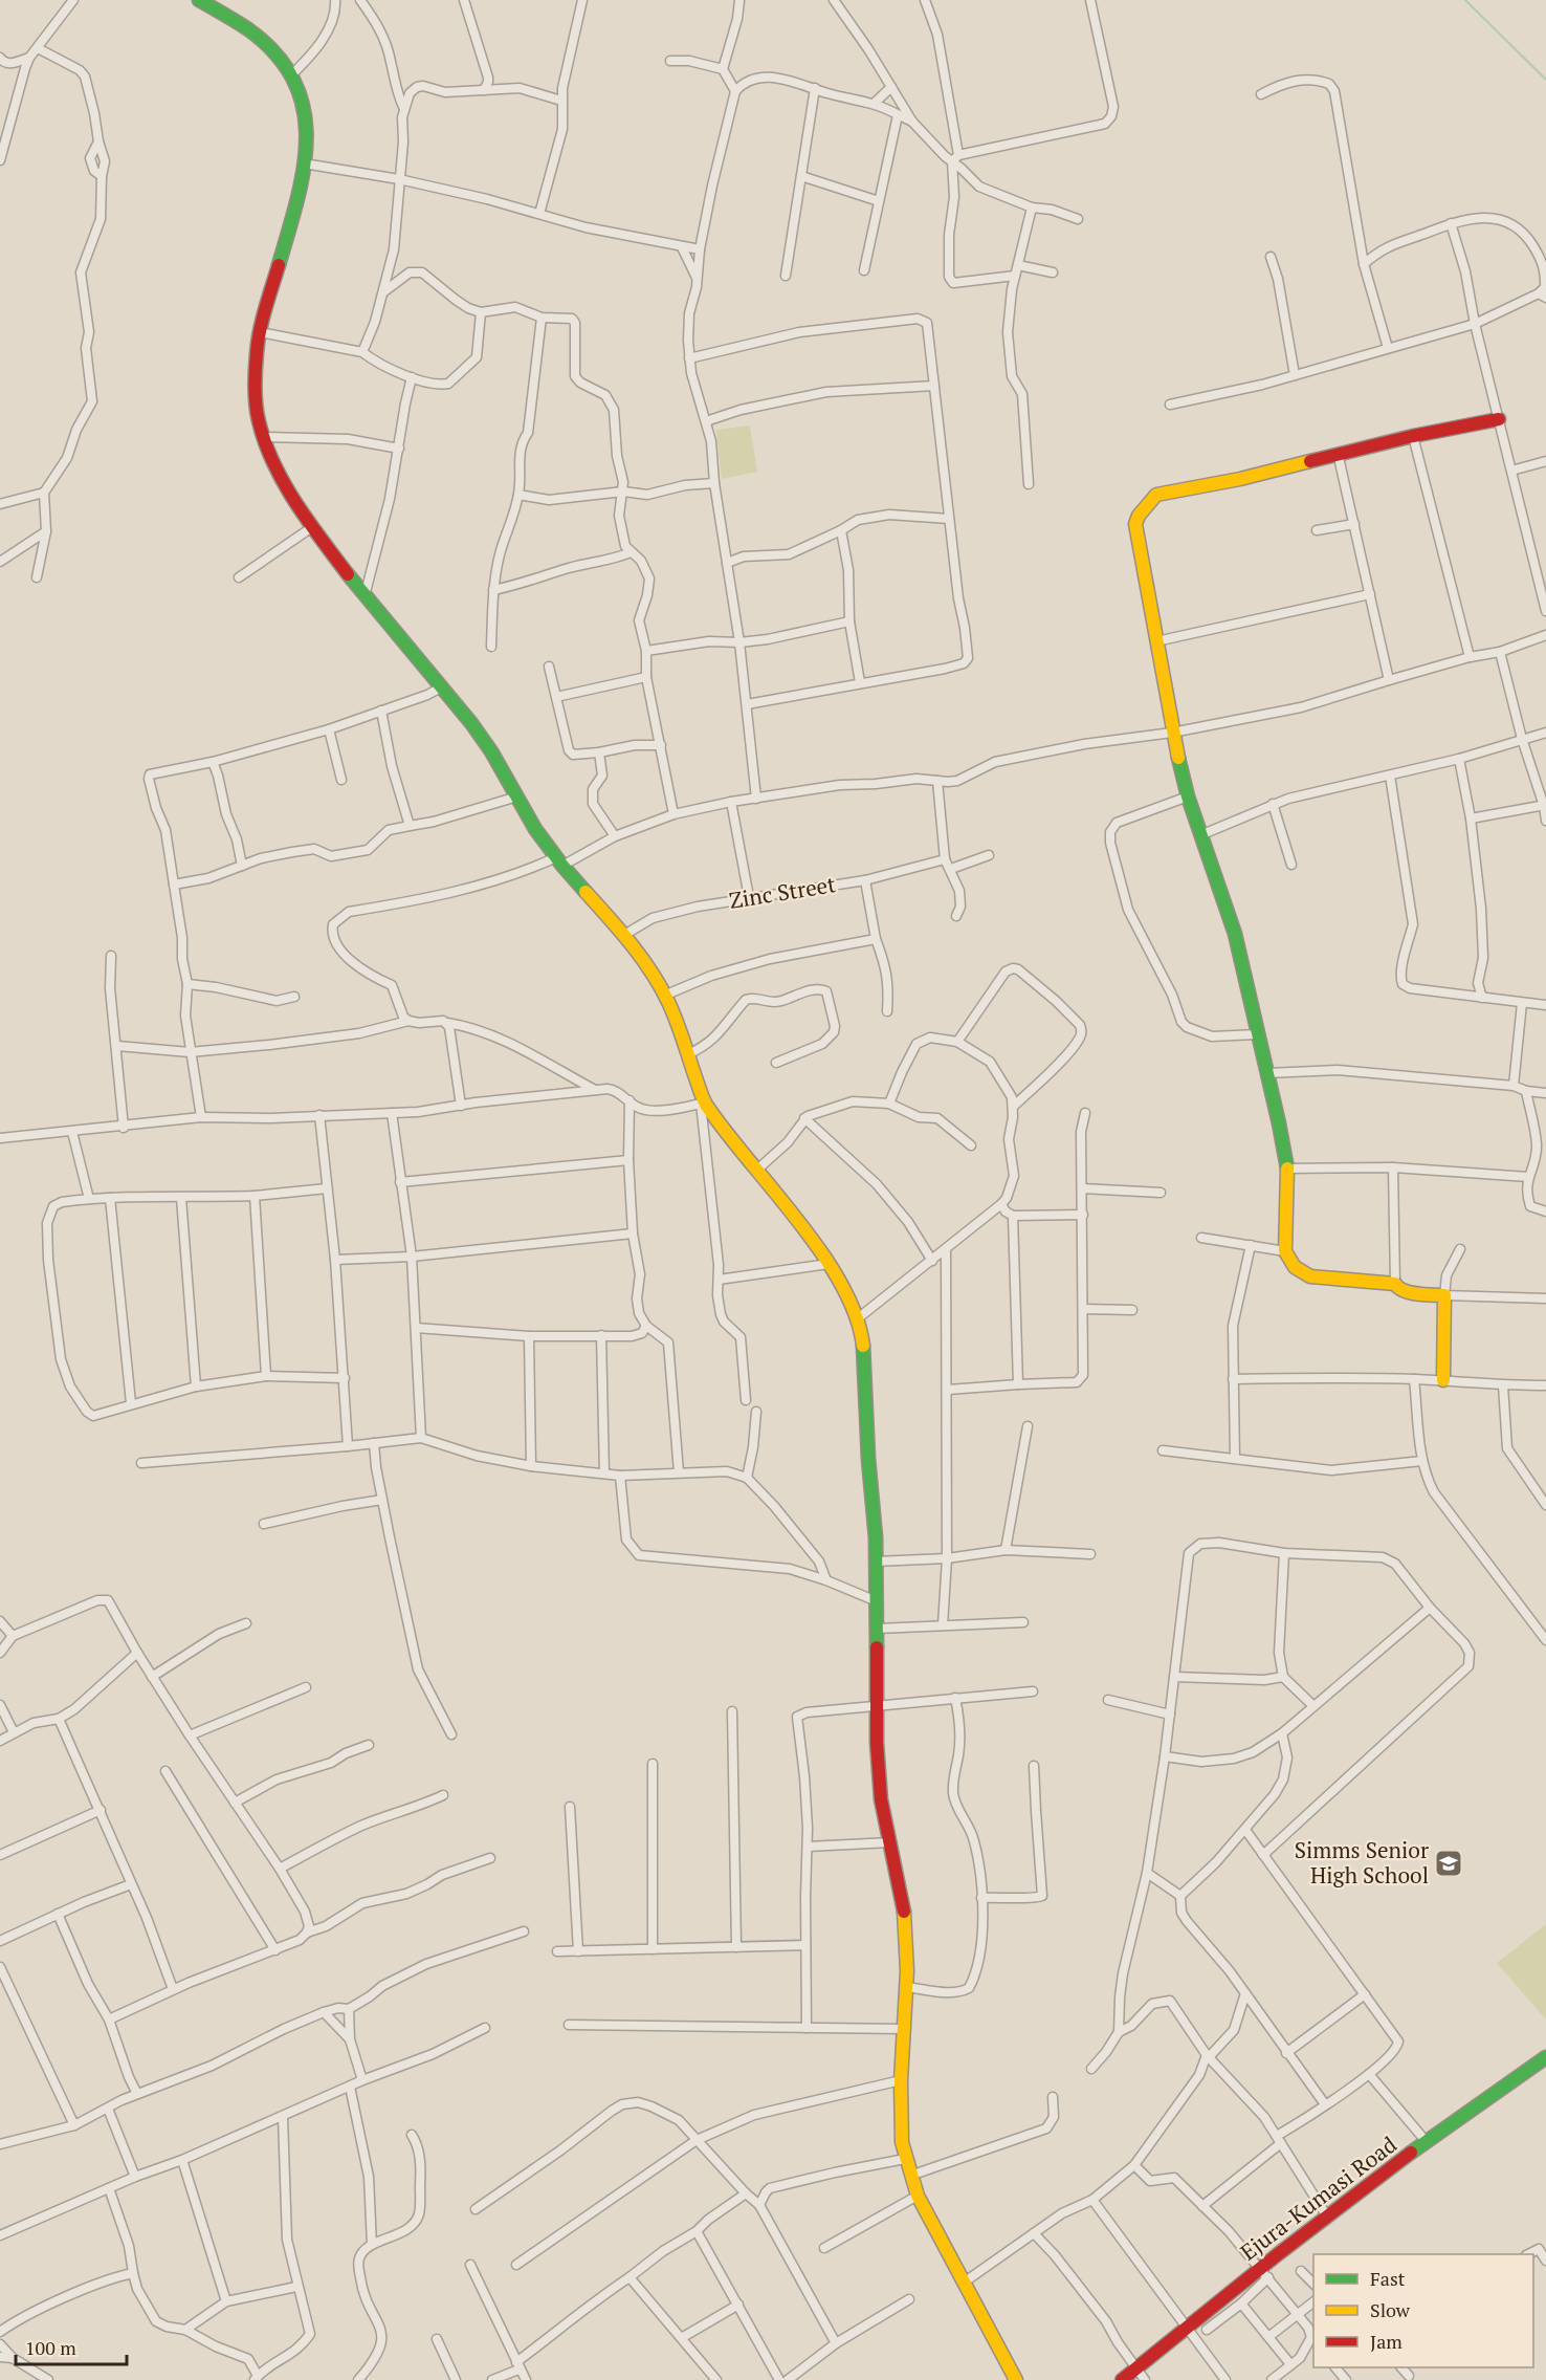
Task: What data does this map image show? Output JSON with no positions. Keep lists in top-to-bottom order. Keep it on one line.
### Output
{"streets":{"street":["Zinc Street","Ejura-Kumasi Road"]},"places":{"school or university":["Simms Senior High School"]},"legend":["Fast","Slow","Jam"],"scale_bar":"100 m"}
